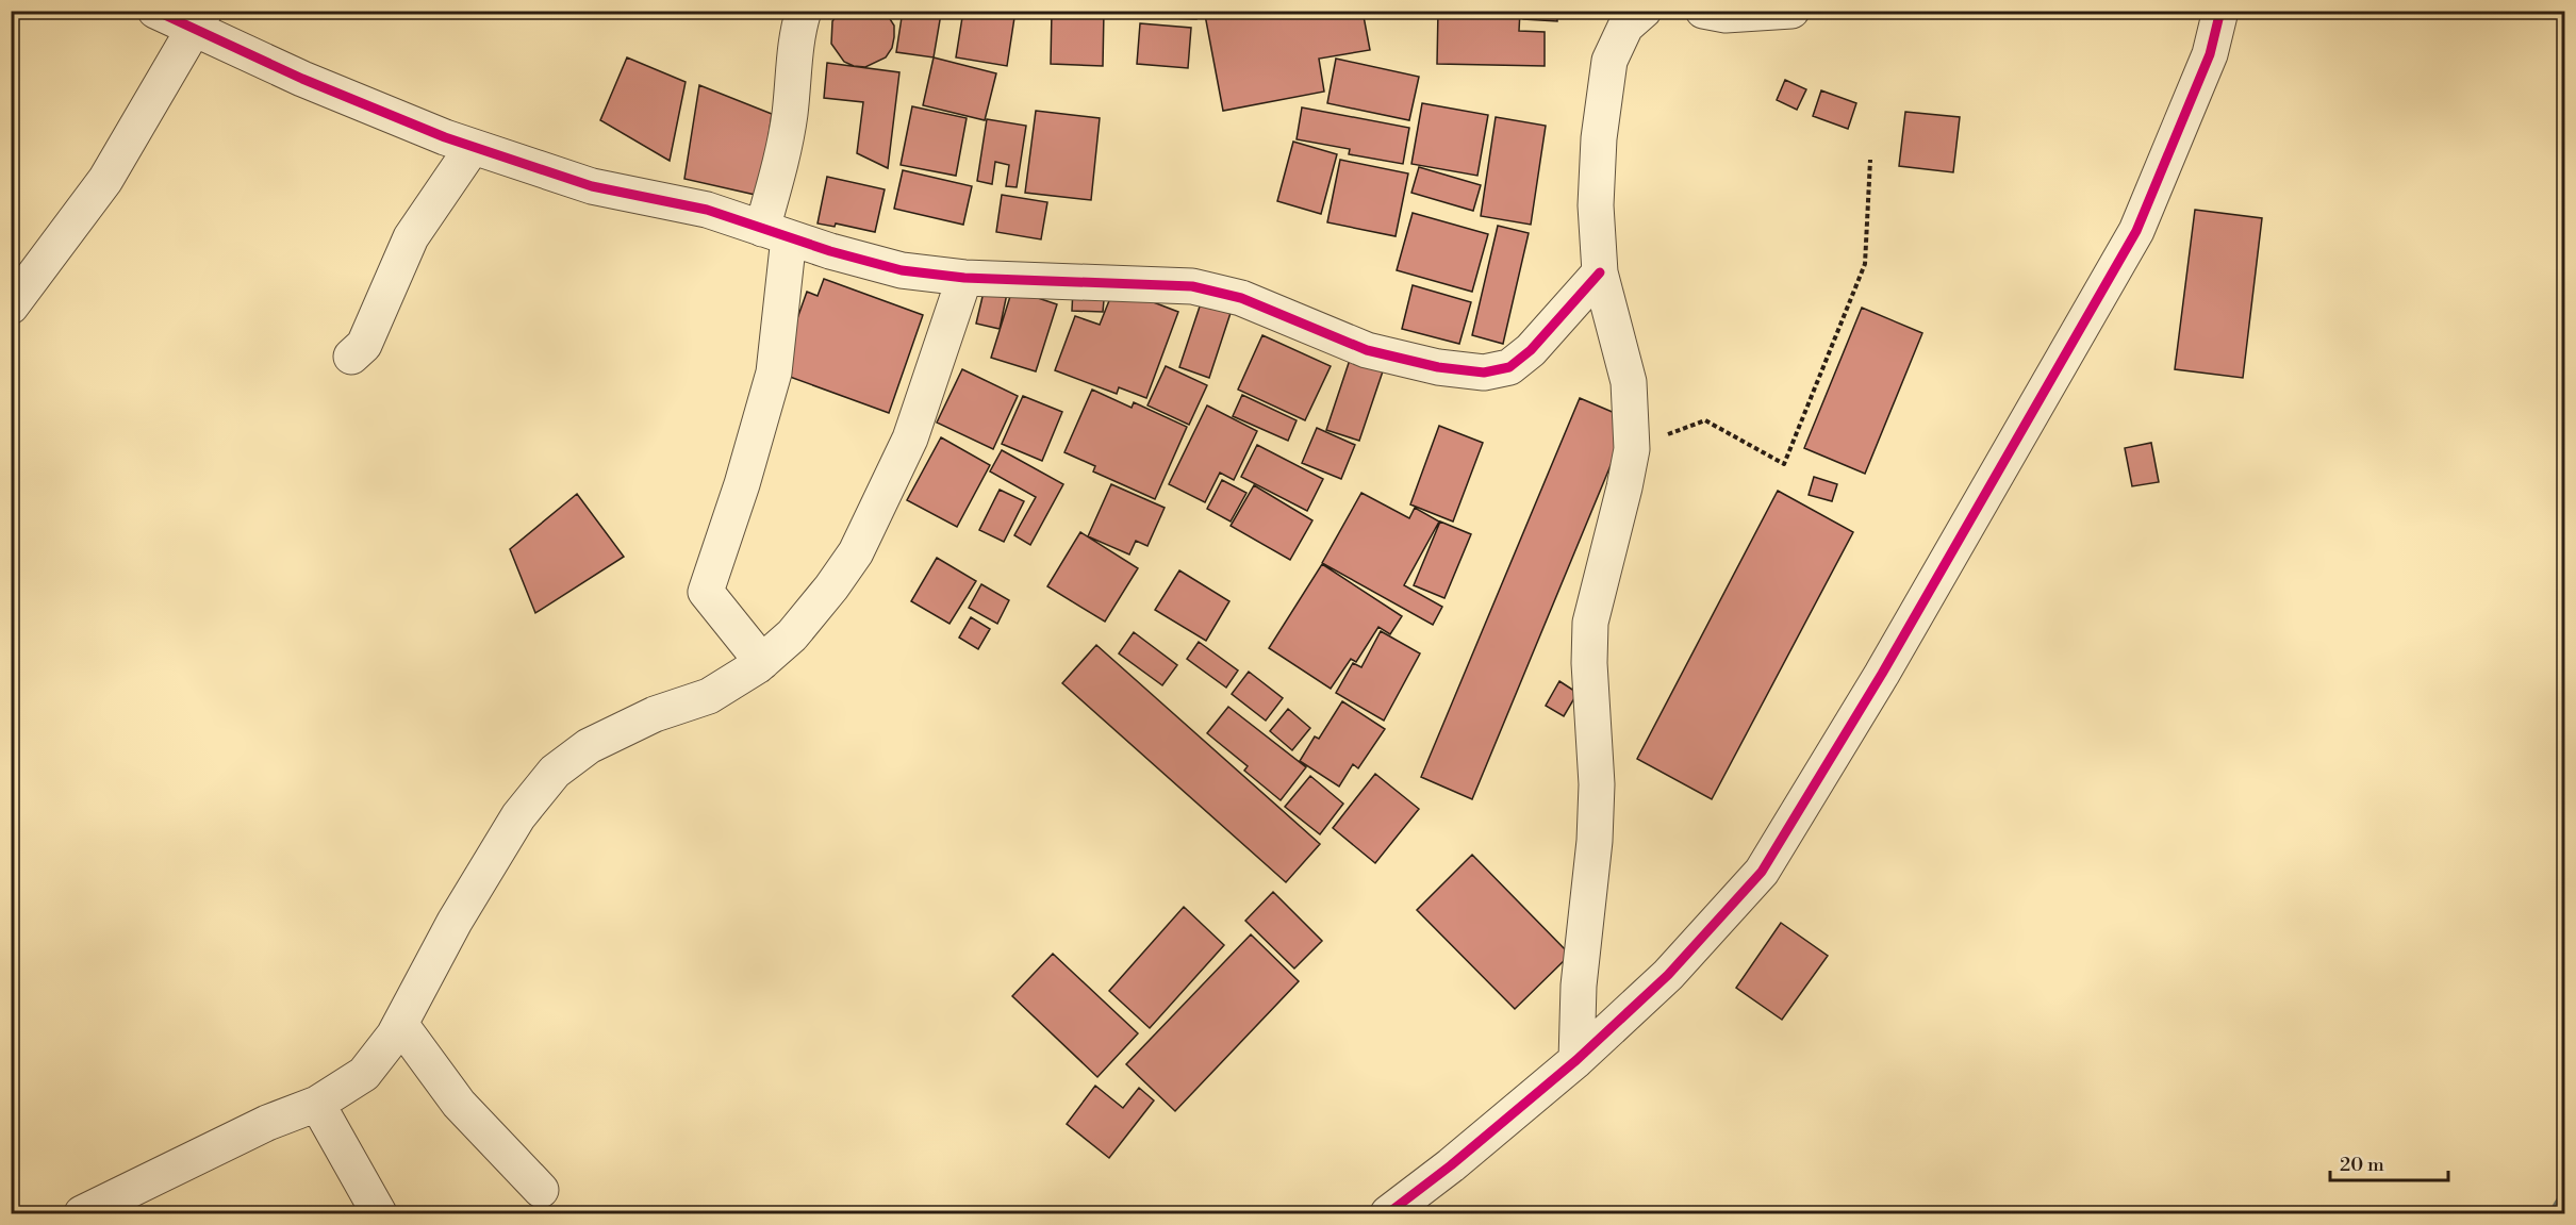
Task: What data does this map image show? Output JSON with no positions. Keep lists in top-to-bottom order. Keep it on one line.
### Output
{"scale_bar":"20 m"}
